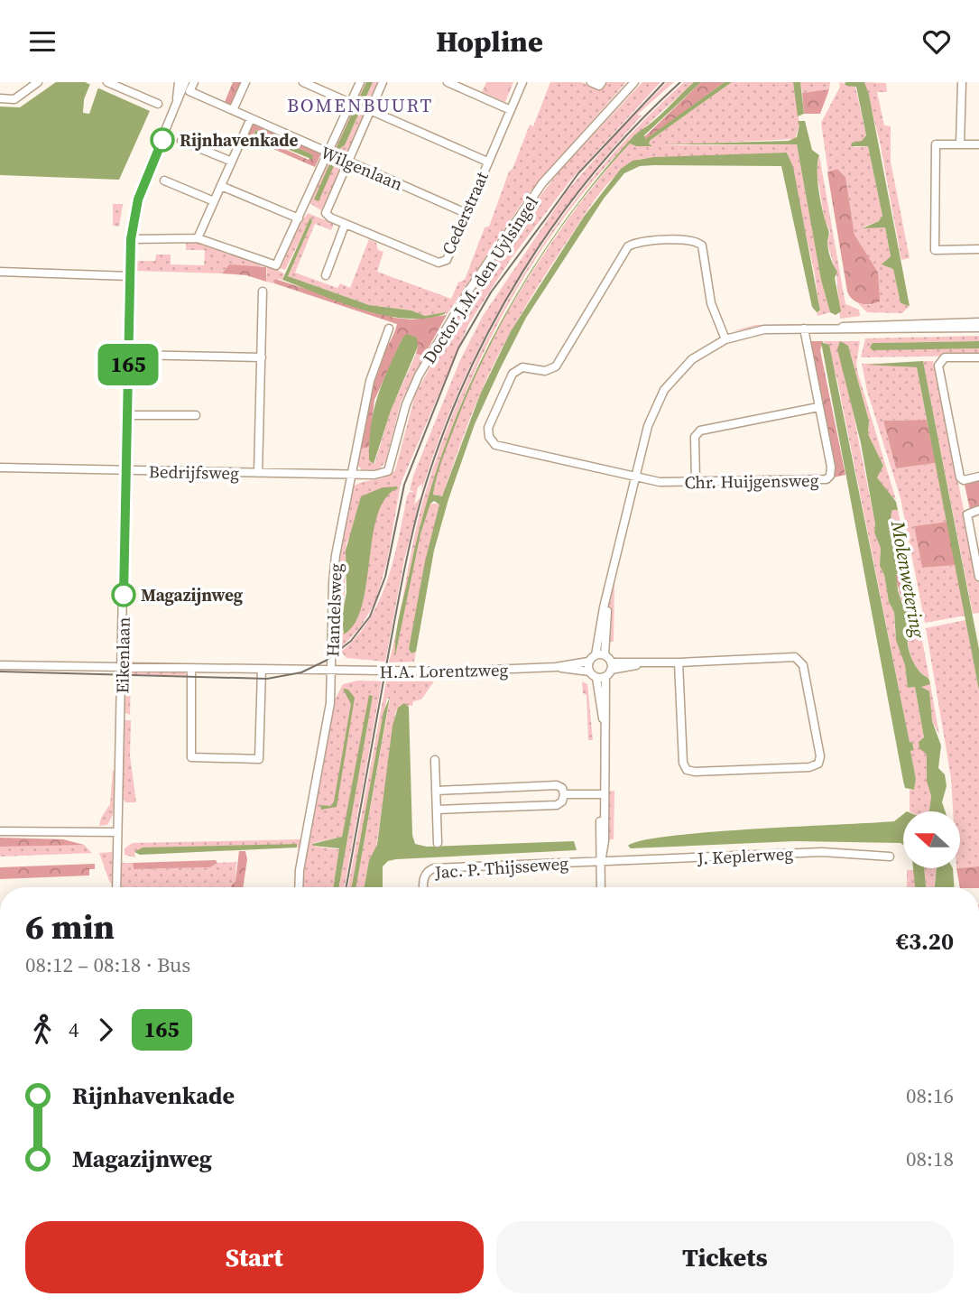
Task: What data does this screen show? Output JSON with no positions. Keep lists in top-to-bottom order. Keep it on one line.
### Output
{"streets":{"street":["Wilgenlaan","Cederstraat","Doctor J.M. den Uylsingel","Bedrijfsweg","Chr. Huijgensweg","Handelsweg","Eikenlaan","H.A. Lorentzweg","J. Keplerweg","Jac. P. Thijsseweg"]},"crossings":[["Wilgenlaan","Cederstraat"],["Doctor J.M. den Uylsingel","Bedrijfsweg"],["Bedrijfsweg","Handelsweg"],["Bedrijfsweg","Eikenlaan"],["Handelsweg","H.A. Lorentzweg"],["J. Keplerweg","Jac. P. Thijsseweg"]],"districts":["BOMENBUURT"],"water":["Molenwetering"],"places":["Rijnhavenkade","Magazijnweg"],"lines":["bus line 165"],"north":"left","page":{"header":"Hopline","on_map":"165","heading":["6 min","08:12 – 08:18 · Bus","€3.20"],"legs":["4","165"],"list":[{"name":"Rijnhavenkade","value":"08:16"},{"name":"Magazijnweg","value":"08:18"}],"buttons":["Start","Tickets"]}}
